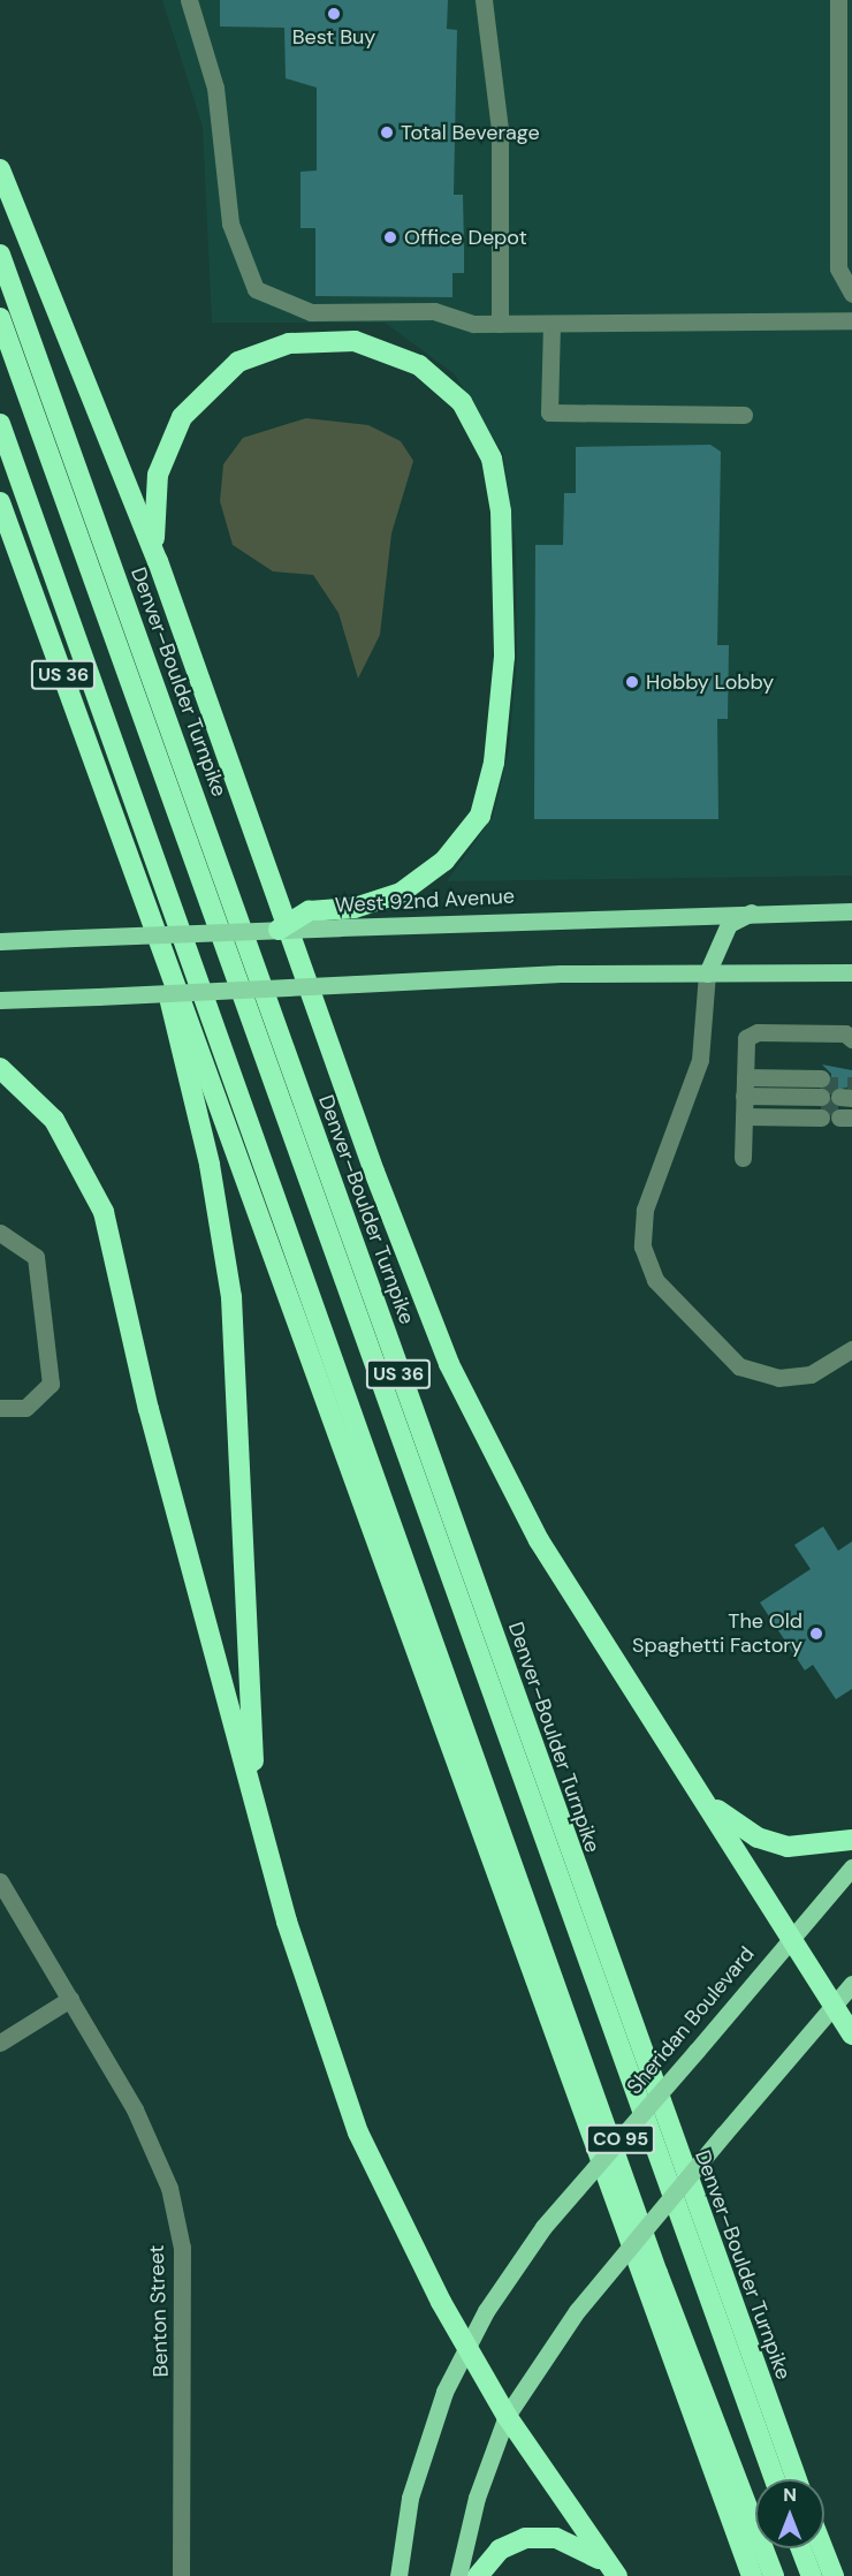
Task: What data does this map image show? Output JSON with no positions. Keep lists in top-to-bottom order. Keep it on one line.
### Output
{"streets":{"highway":["US 36","Denver–Boulder Turnpike"],"main road":["West 92nd Avenue","Sheridan Boulevard","CO 95"],"street":["Benton Street"]},"places":["Best Buy","Total Beverage","Office Depot","Hobby Lobby","The Old Spaghetti Factory"],"north":"top"}
